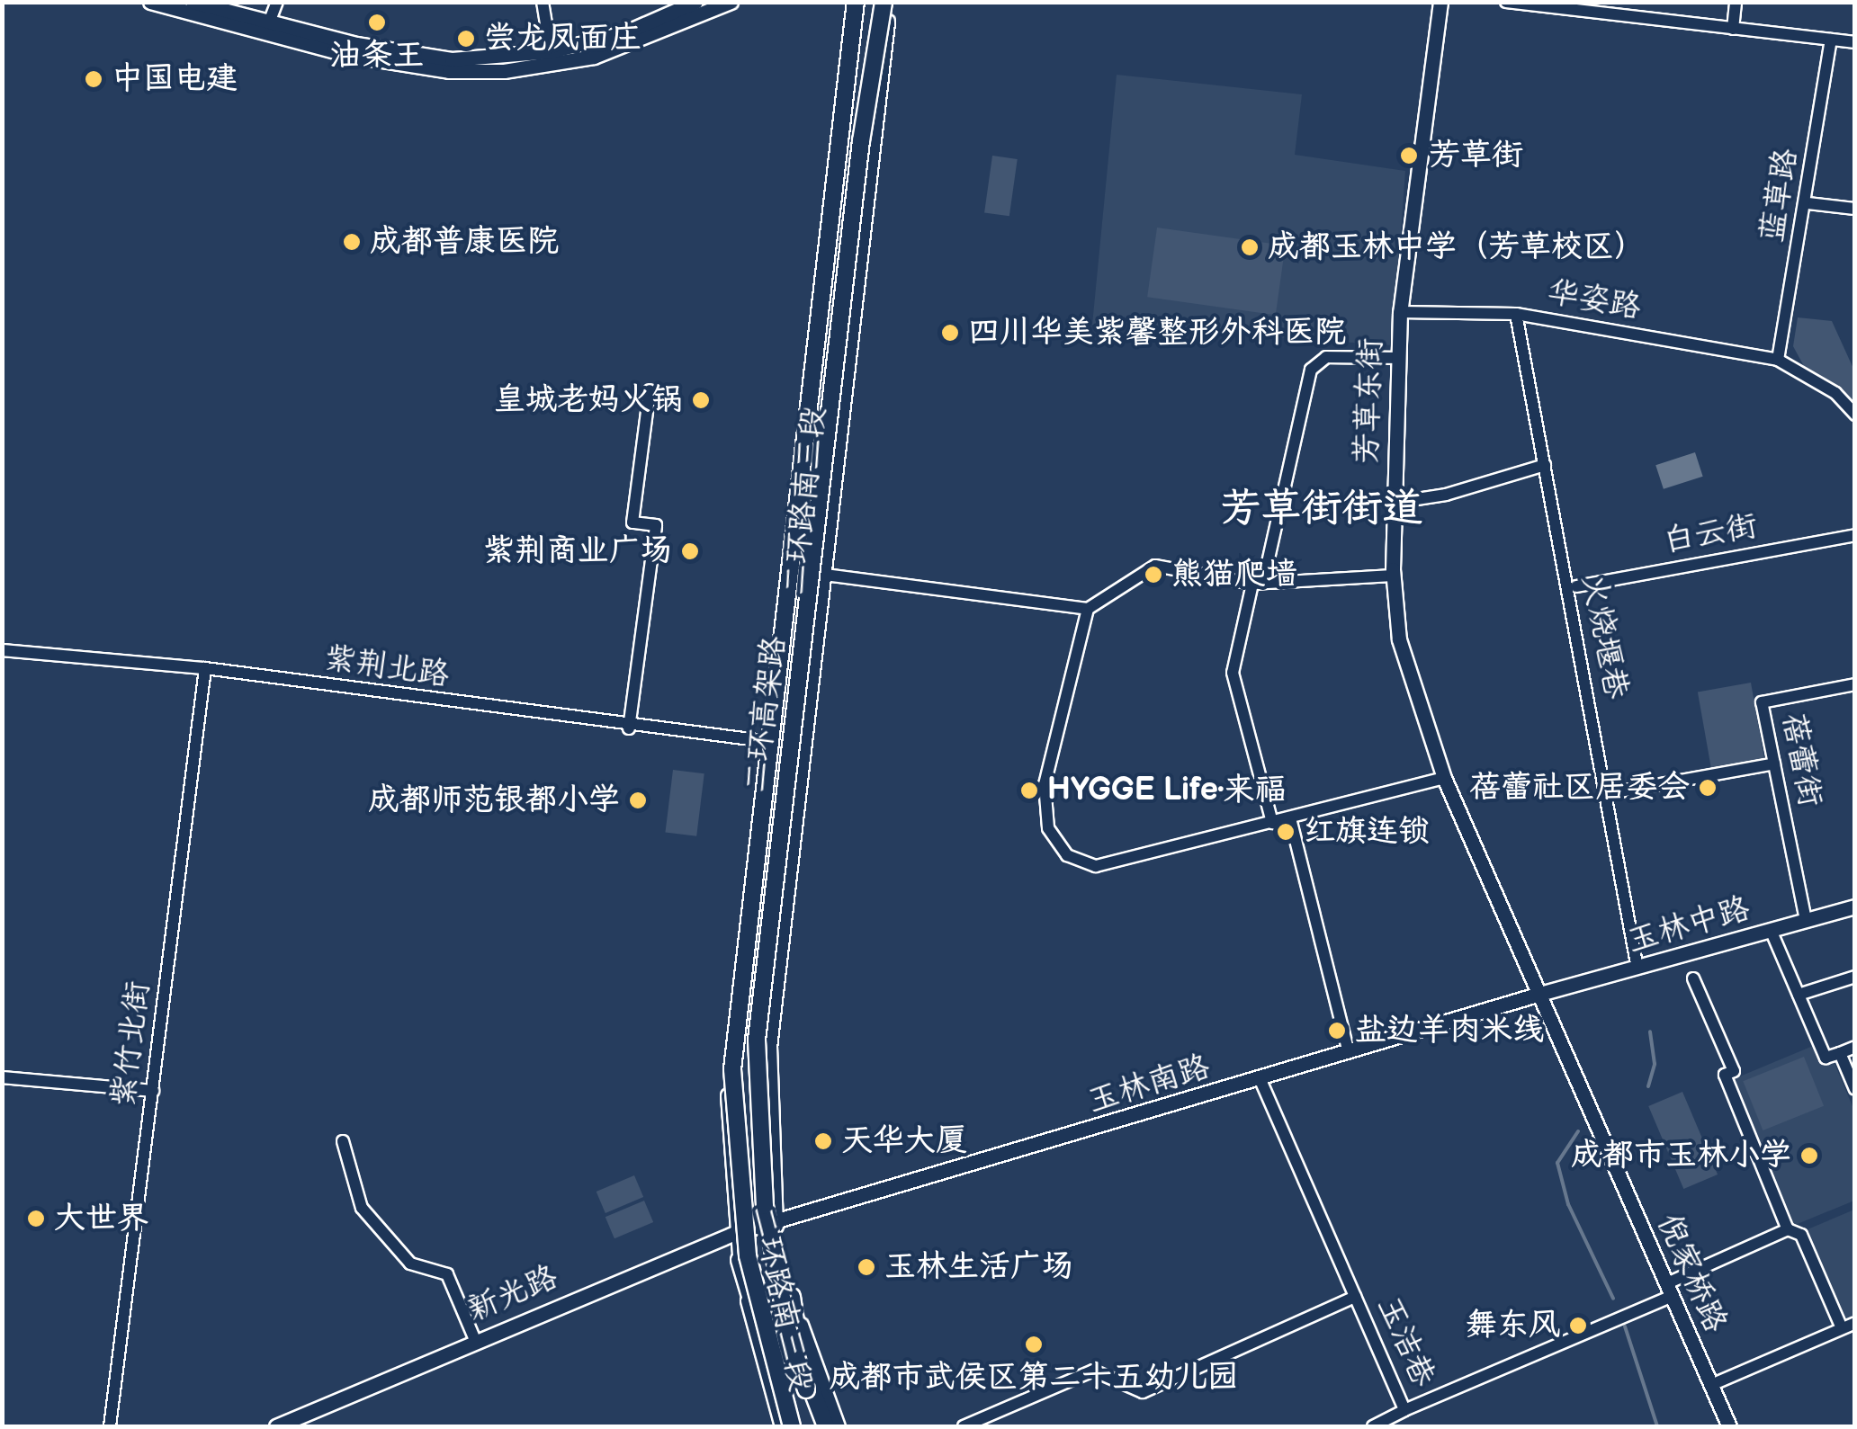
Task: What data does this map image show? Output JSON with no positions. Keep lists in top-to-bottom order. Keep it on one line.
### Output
{"streets":{"highway":["二环高架路"],"main road":["芳草东街","二环路南三段","玉林中路","玉林南路","倪家桥路","新光路"],"street":["蓝草路","华姿路","白云街","火烧堰巷","紫荆北路","蓓蕾街","紫竹北街","玉洁巷"]},"crossings":[["蓝草路","华姿路"],["华姿路","芳草东街"],["华姿路","火烧堰巷"],["芳草东街","玉林中路"],["芳草东街","玉林南路"],["芳草东街","倪家桥路"],["二环路南三段","紫荆北路"],["二环路南三段","二环高架路"],["二环路南三段","玉林南路"],["二环路南三段","新光路"],["火烧堰巷","玉林中路"],["紫荆北路","紫竹北街"],["蓓蕾街","玉林中路"],["玉林中路","玉林南路"],["玉林中路","倪家桥路"],["玉林南路","倪家桥路"],["玉林南路","新光路"],["玉林南路","玉洁巷"],["倪家桥路","玉洁巷"]],"districts":["芳草街街道"],"places":["油条王","尝龙凤面庄","中国电建","芳草街","成都普康医院","成都玉林中学（芳草校区）","四川华美紫馨整形外科医院","皇城老妈火锅","紫荆商业广场","熊猫爬墙","蓓蕾社区居委会","HYGGE Life·来福","成都师范银都小学","红旗连锁","盐边羊肉米线","天华大厦","成都市玉林小学","大世界","玉林生活广场","舞东风","成都市武侯区第二十五幼儿园"]}
